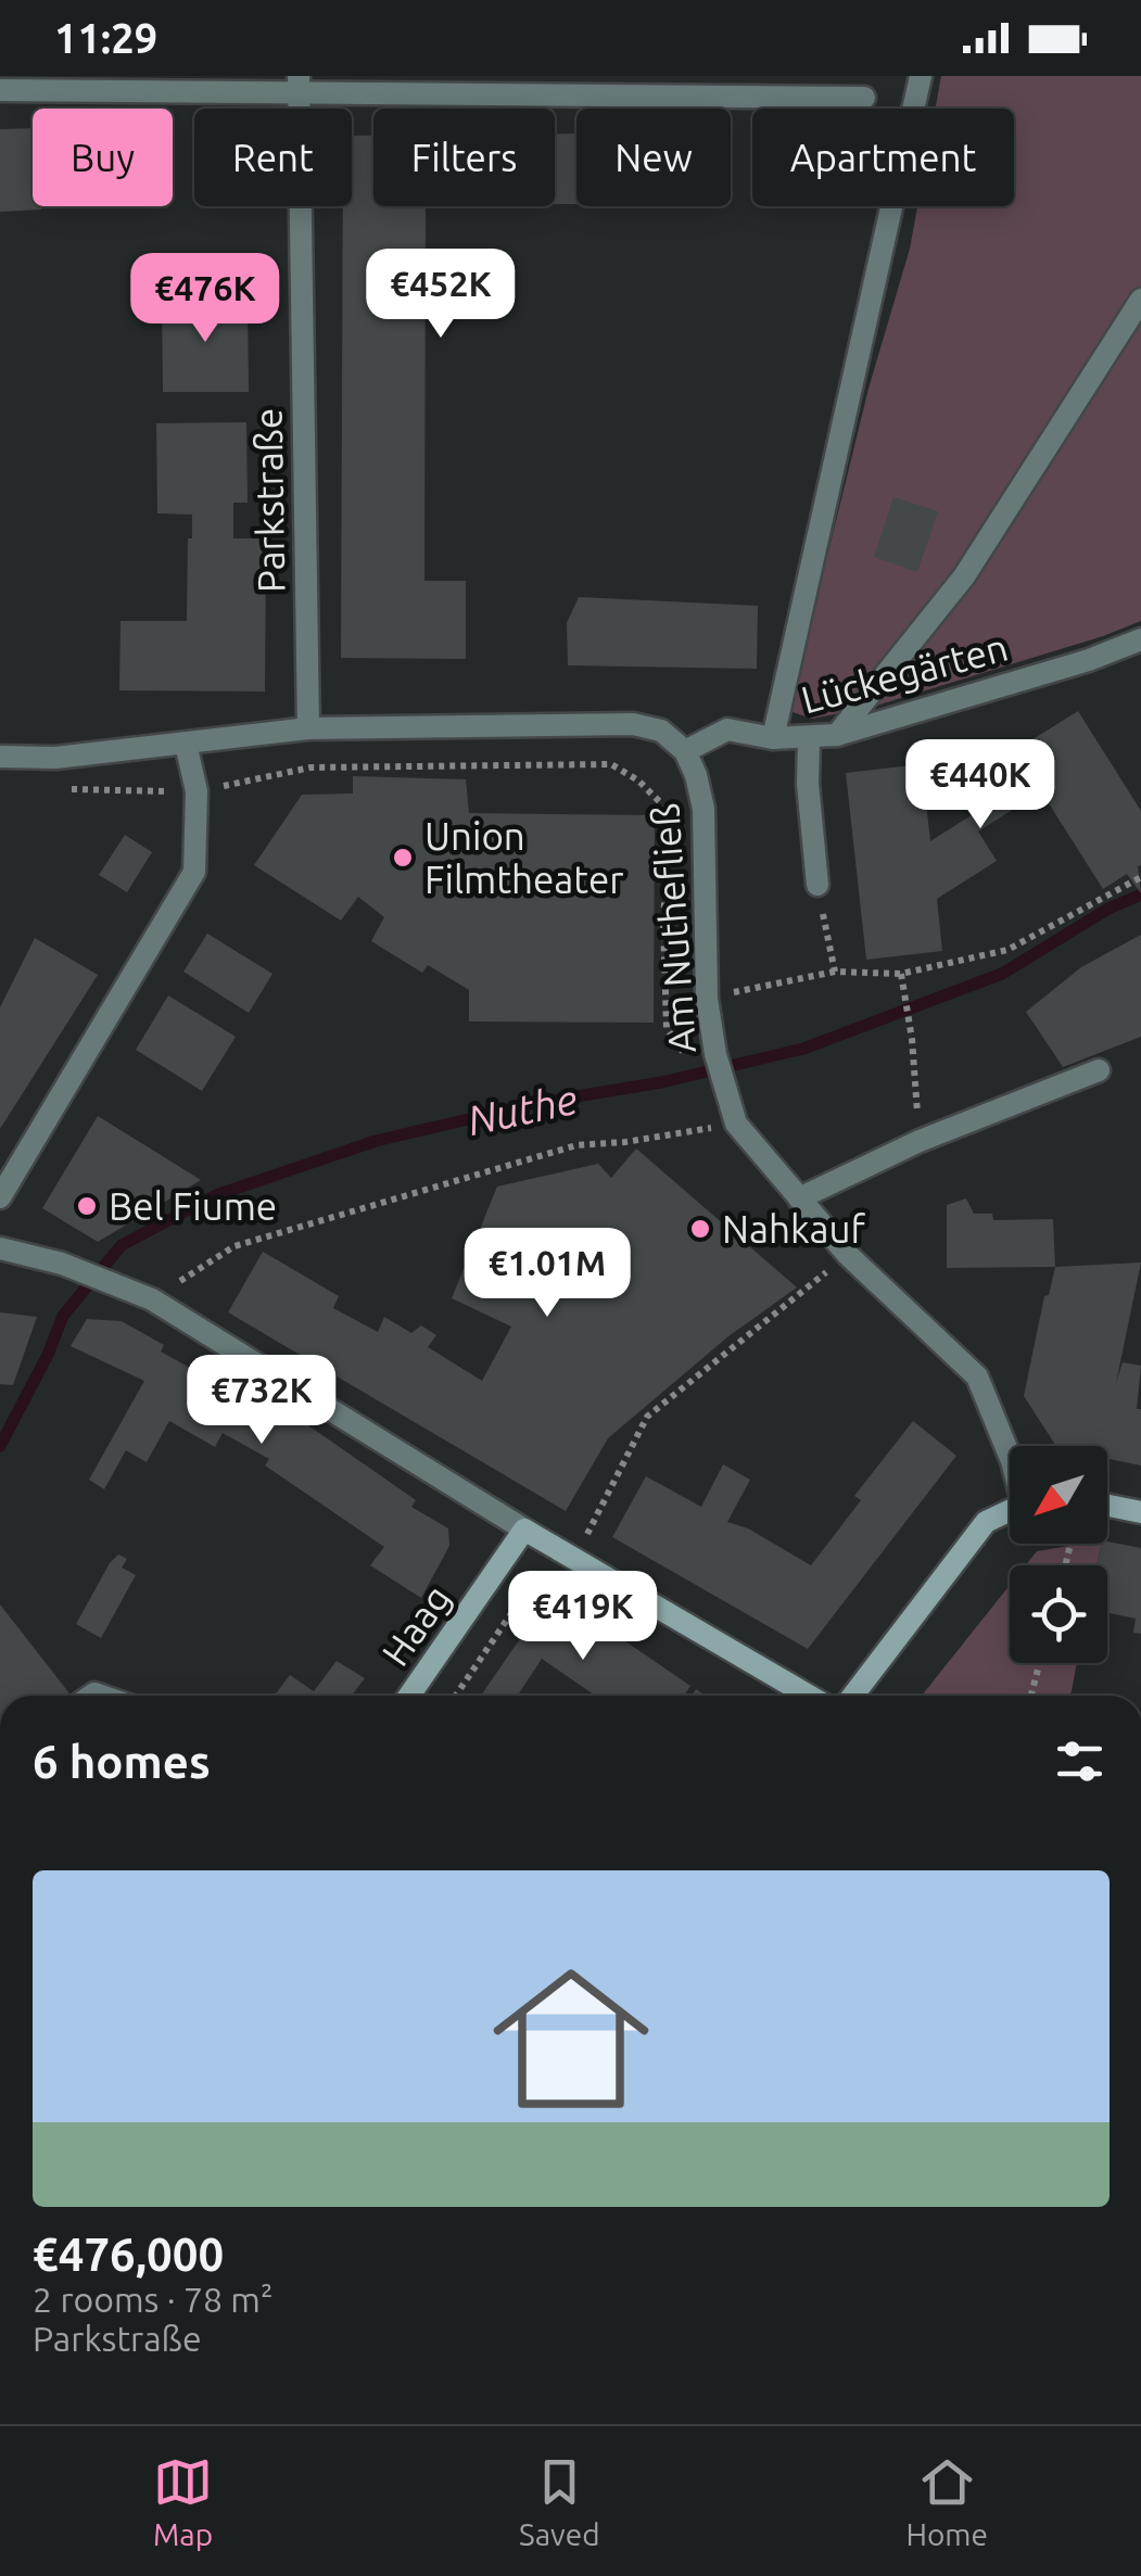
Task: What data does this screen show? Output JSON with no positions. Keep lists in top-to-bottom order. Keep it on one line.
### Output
{"streets":{"main road":["Haag"],"street":["Parkstraße","Lückegärten","Am Nuthefließ"]},"crossings":[["Parkstraße","Am Nuthefließ"],["Lückegärten","Am Nuthefließ"]],"water":["Nuthe"],"places":["Union Filmtheater","Bel Fiume","Nahkauf"],"north":"bottom left","page":{"status":"11:29","chip":["Buy","Rent","Filters","New","Apartment"],"price":["€452K","€476K","€440K","€1.01M","€732K","€419K"],"heading":"6 homes","list":[{"name":"€476,000","note":"2 rooms · 78 m² · Parkstraße"}],"tabs":["Map","Saved","Home"]}}
